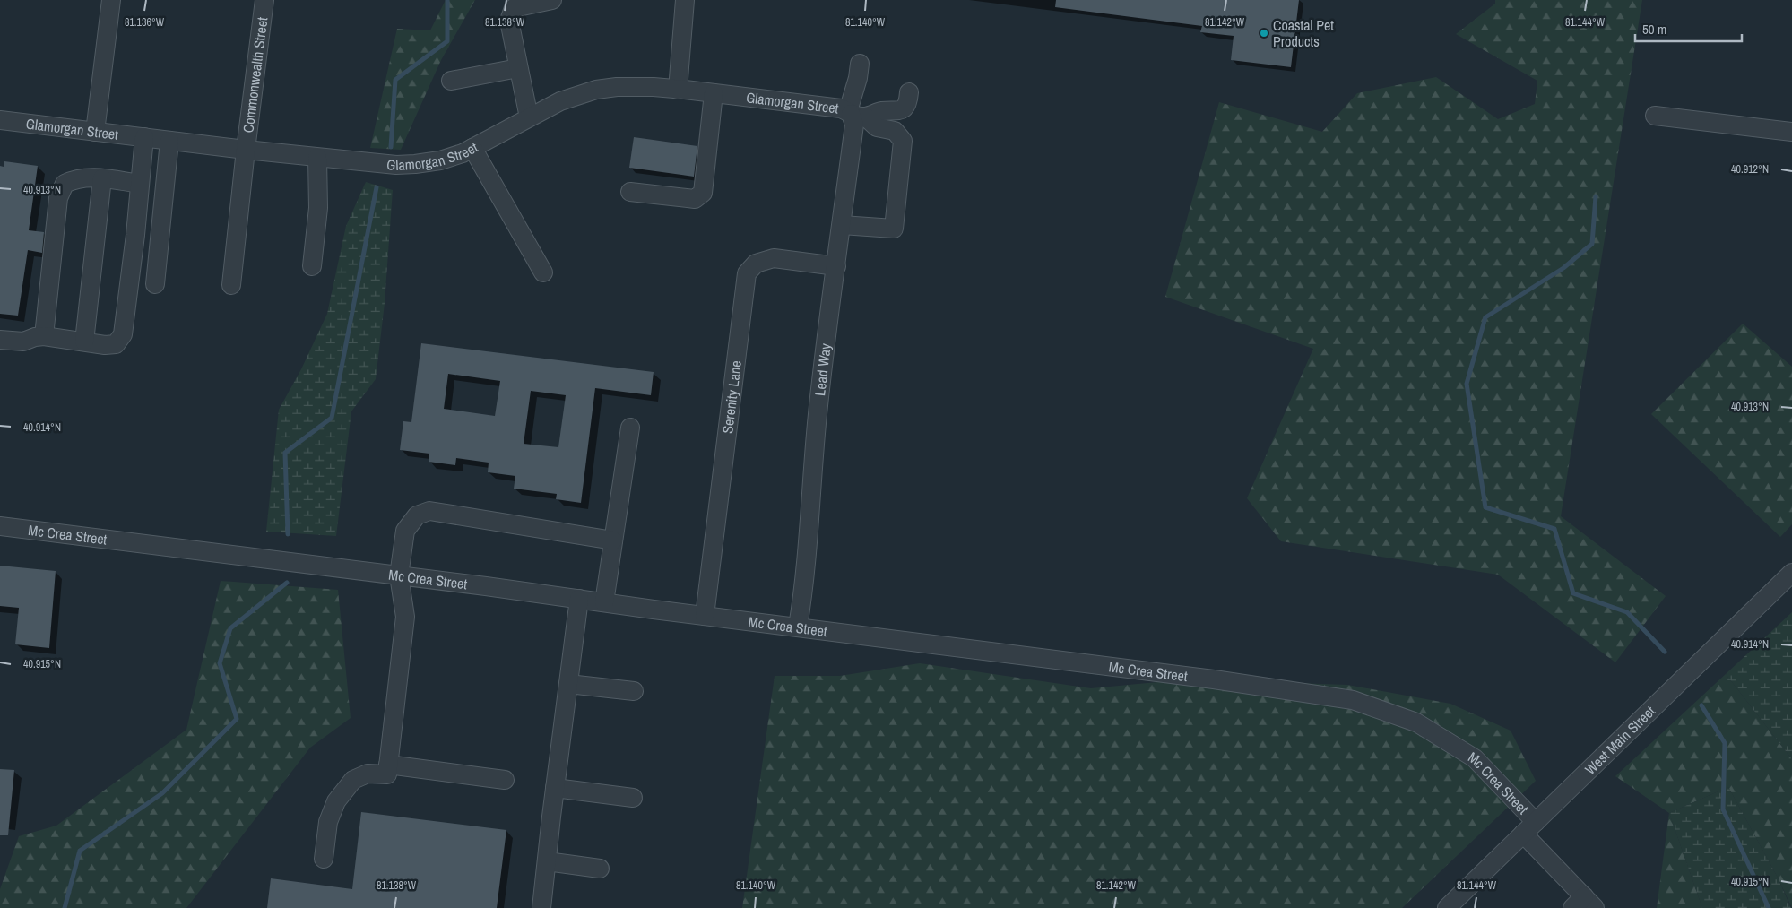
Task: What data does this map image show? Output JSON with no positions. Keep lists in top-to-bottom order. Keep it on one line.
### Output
{"streets":{"street":["Commonwealth Street","Glamorgan Street","Lead Way","Serenity Lane","Mc Crea Street","West Main Street"]},"crossings":[["Commonwealth Street","Glamorgan Street"],["Glamorgan Street","Lead Way"],["Lead Way","Serenity Lane"],["Lead Way","Mc Crea Street"],["Serenity Lane","Mc Crea Street"],["Mc Crea Street","West Main Street"]],"places":["Coastal Pet Products"],"scale_bar":"50 m","coordinates":["81.136°W","81.138°W","81.140°W","81.142°W","81.144°W","40.912°N","40.913°N","40.914°N","40.915°N"]}
